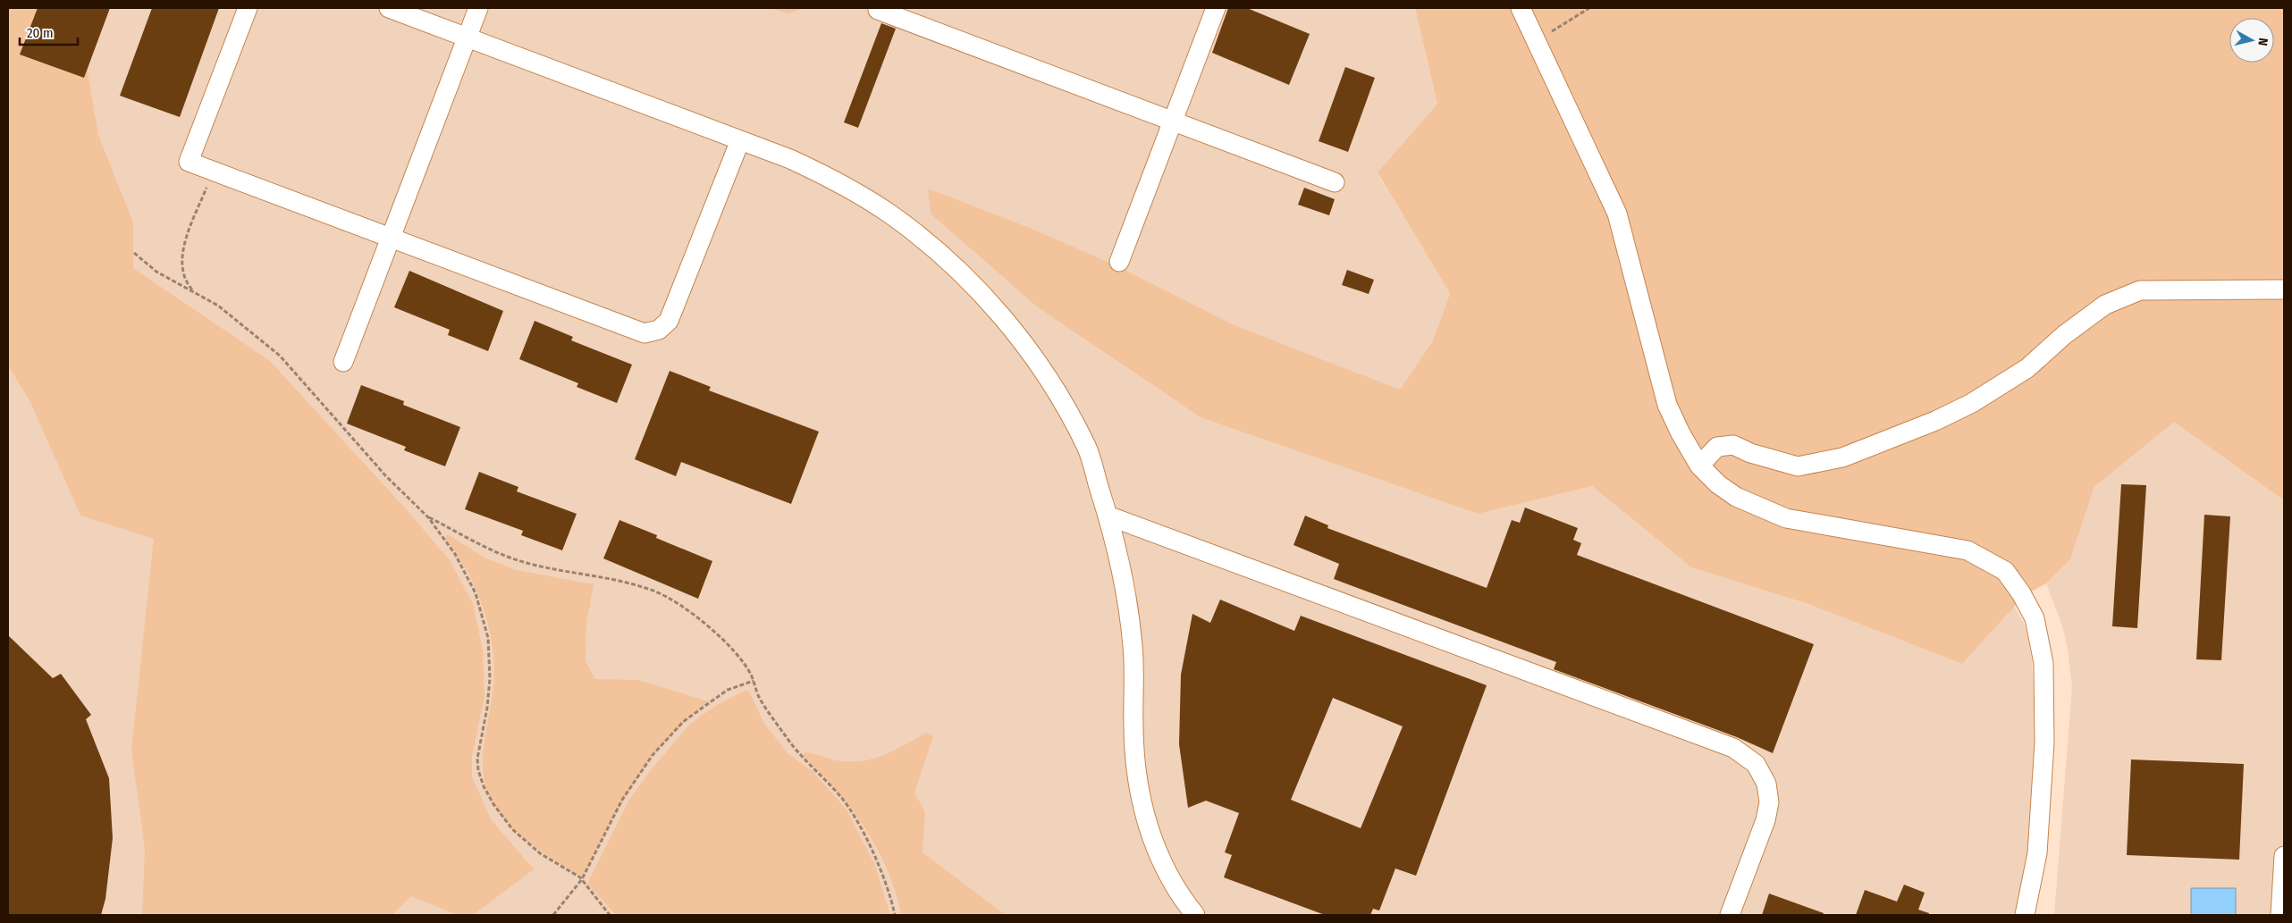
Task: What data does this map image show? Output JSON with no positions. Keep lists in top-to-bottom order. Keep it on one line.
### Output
{"scale_bar":"20 m","north":"right"}
